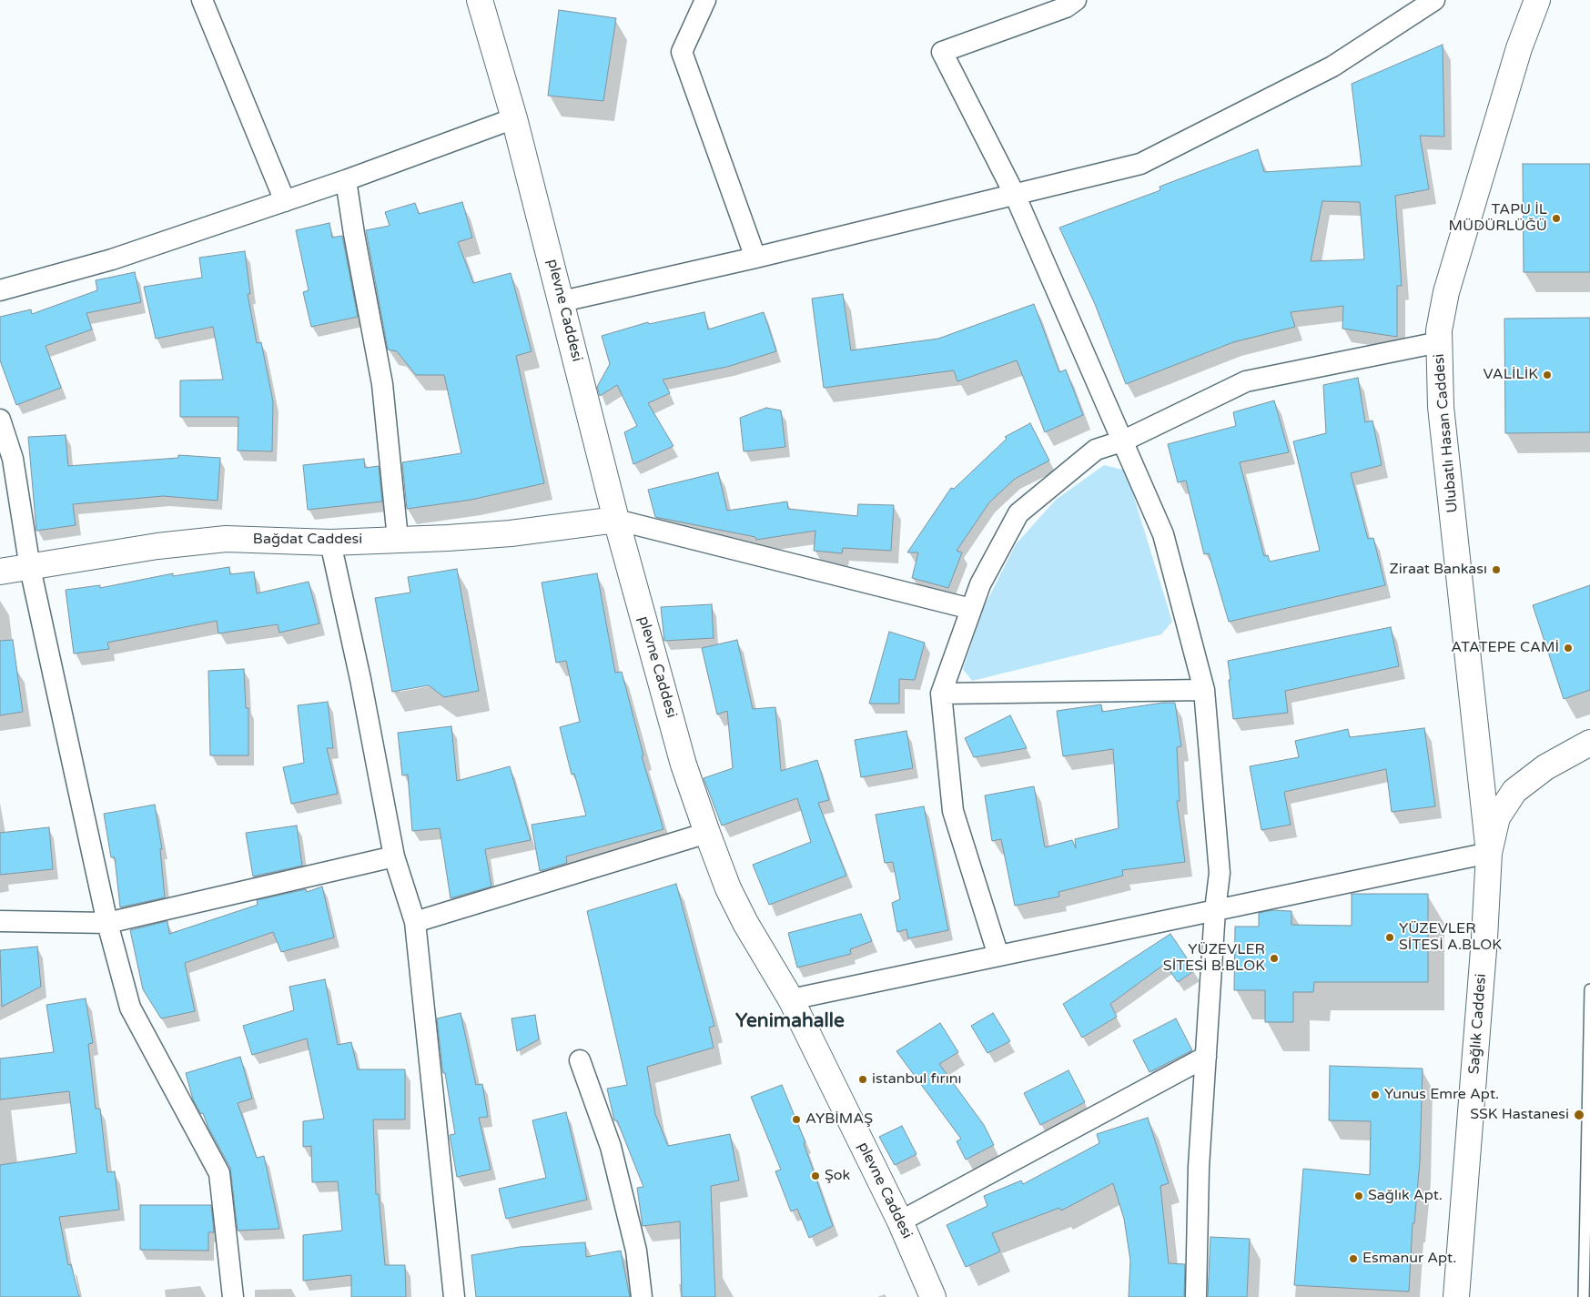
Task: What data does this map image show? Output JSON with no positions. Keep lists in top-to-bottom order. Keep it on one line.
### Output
{"streets":{"street":["plevne Caddesi","Ulubatlı Hasan Caddesi","Bağdat Caddesi","Sağlık Caddesi"]},"crossings":[["plevne Caddesi","Bağdat Caddesi"],["Ulubatlı Hasan Caddesi","Sağlık Caddesi"]],"districts":["Yenimahalle"],"places":["TAPU İL MÜDÜRLÜĞÜ","VALİLİK","Ziraat Bankası","ATATEPE CAMİ","YÜZEVLER SİTESİ A.BLOK","YÜZEVLER SİTESİ B.BLOK","istanbul fırını","Yunus Emre Apt.","SSK Hastanesi","AYBİMAŞ","Şok","Sağlık Apt.","Esmanur Apt."]}
